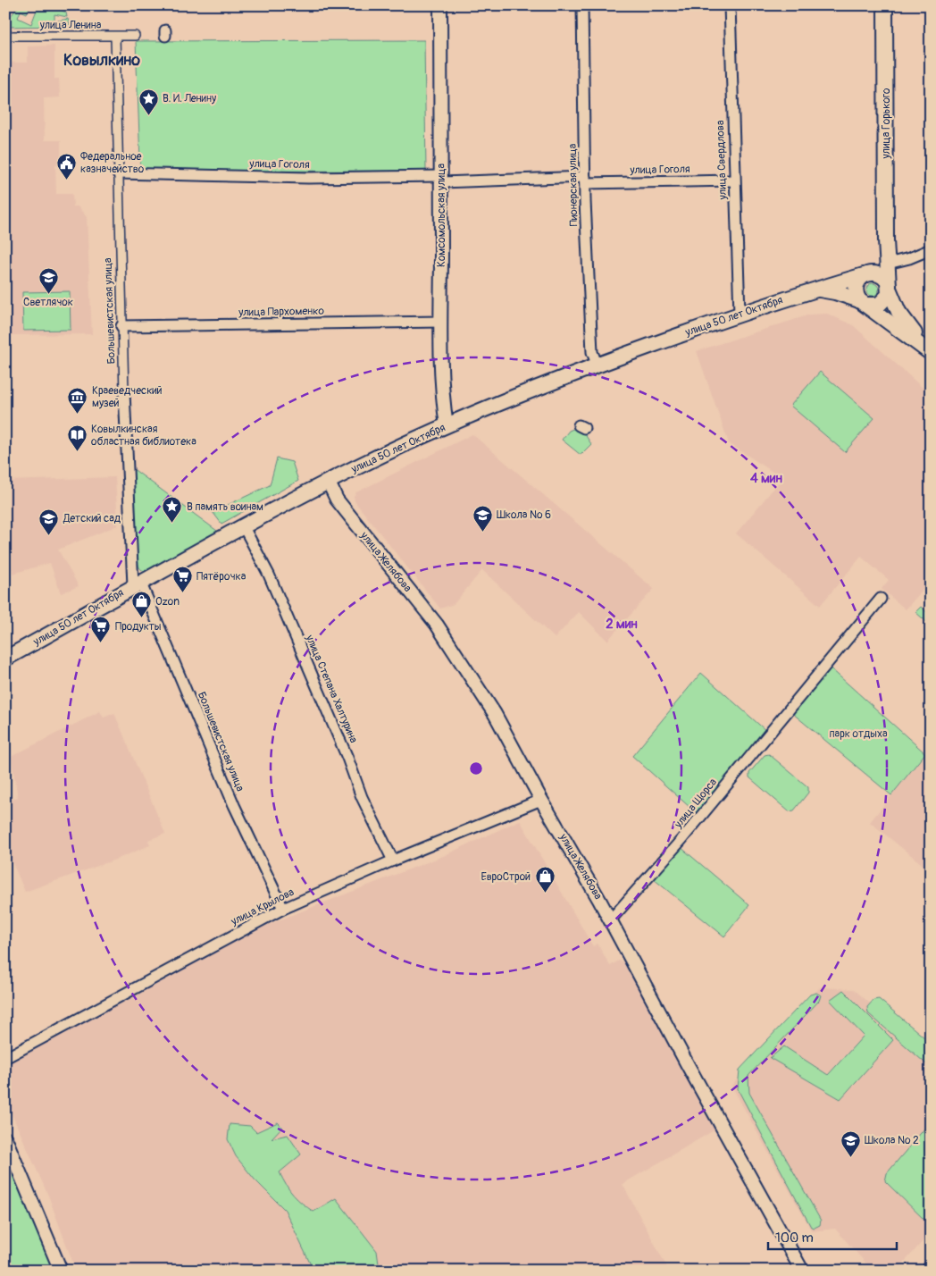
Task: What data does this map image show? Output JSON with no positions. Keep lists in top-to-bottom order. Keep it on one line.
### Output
{"streets":{"main road":["улица Горького","улица 50 лет Октября"],"street":["улица Ленина","улица Свердлова","улица Гоголя","Пионерская улица","Комсомольская улица","Большевистская улица","улица Пархоменко","улица Желябова","улица Степана Халтурина","улица Щорса","улица Крылова"]},"crossings":[["улица Ленина","Большевистская улица"],["улица Горького","улица 50 лет Октября"],["улица Свердлова","улица Гоголя"],["улица Свердлова","улица 50 лет Октября"],["улица Гоголя","Пионерская улица"],["улица Гоголя","Комсомольская улица"],["улица Гоголя","Большевистская улица"],["Пионерская улица","улица 50 лет Октября"],["Комсомольская улица","улица Пархоменко"],["Комсомольская улица","улица 50 лет Октября"],["Большевистская улица","улица Пархоменко"],["Большевистская улица","улица 50 лет Октября"],["Большевистская улица","улица Крылова"],["улица 50 лет Октября","улица Желябова"],["улица 50 лет Октября","улица Степана Халтурина"],["улица Желябова","улица Щорса"],["улица Желябова","улица Крылова"],["улица Степана Халтурина","улица Крылова"]],"districts":["Ковылкино"],"parks":["парк отдыха"],"places":{"place":["В. И. Ленину","В память воинам"],"public building":["Федеральное казначейство"],"school or university":["Светлячок","Школа № 6","Детский сад","Школа № 2"],"museum":["Краеведческий музей"],"library":["Ковылкинская областная библиотека"],"supermarket":["Пятёрочка","Продукты"],"shop":["Ozon","ЕвроСтрой"]},"scale_bar":"100 m","rings":["4 мин","2 мин"]}
